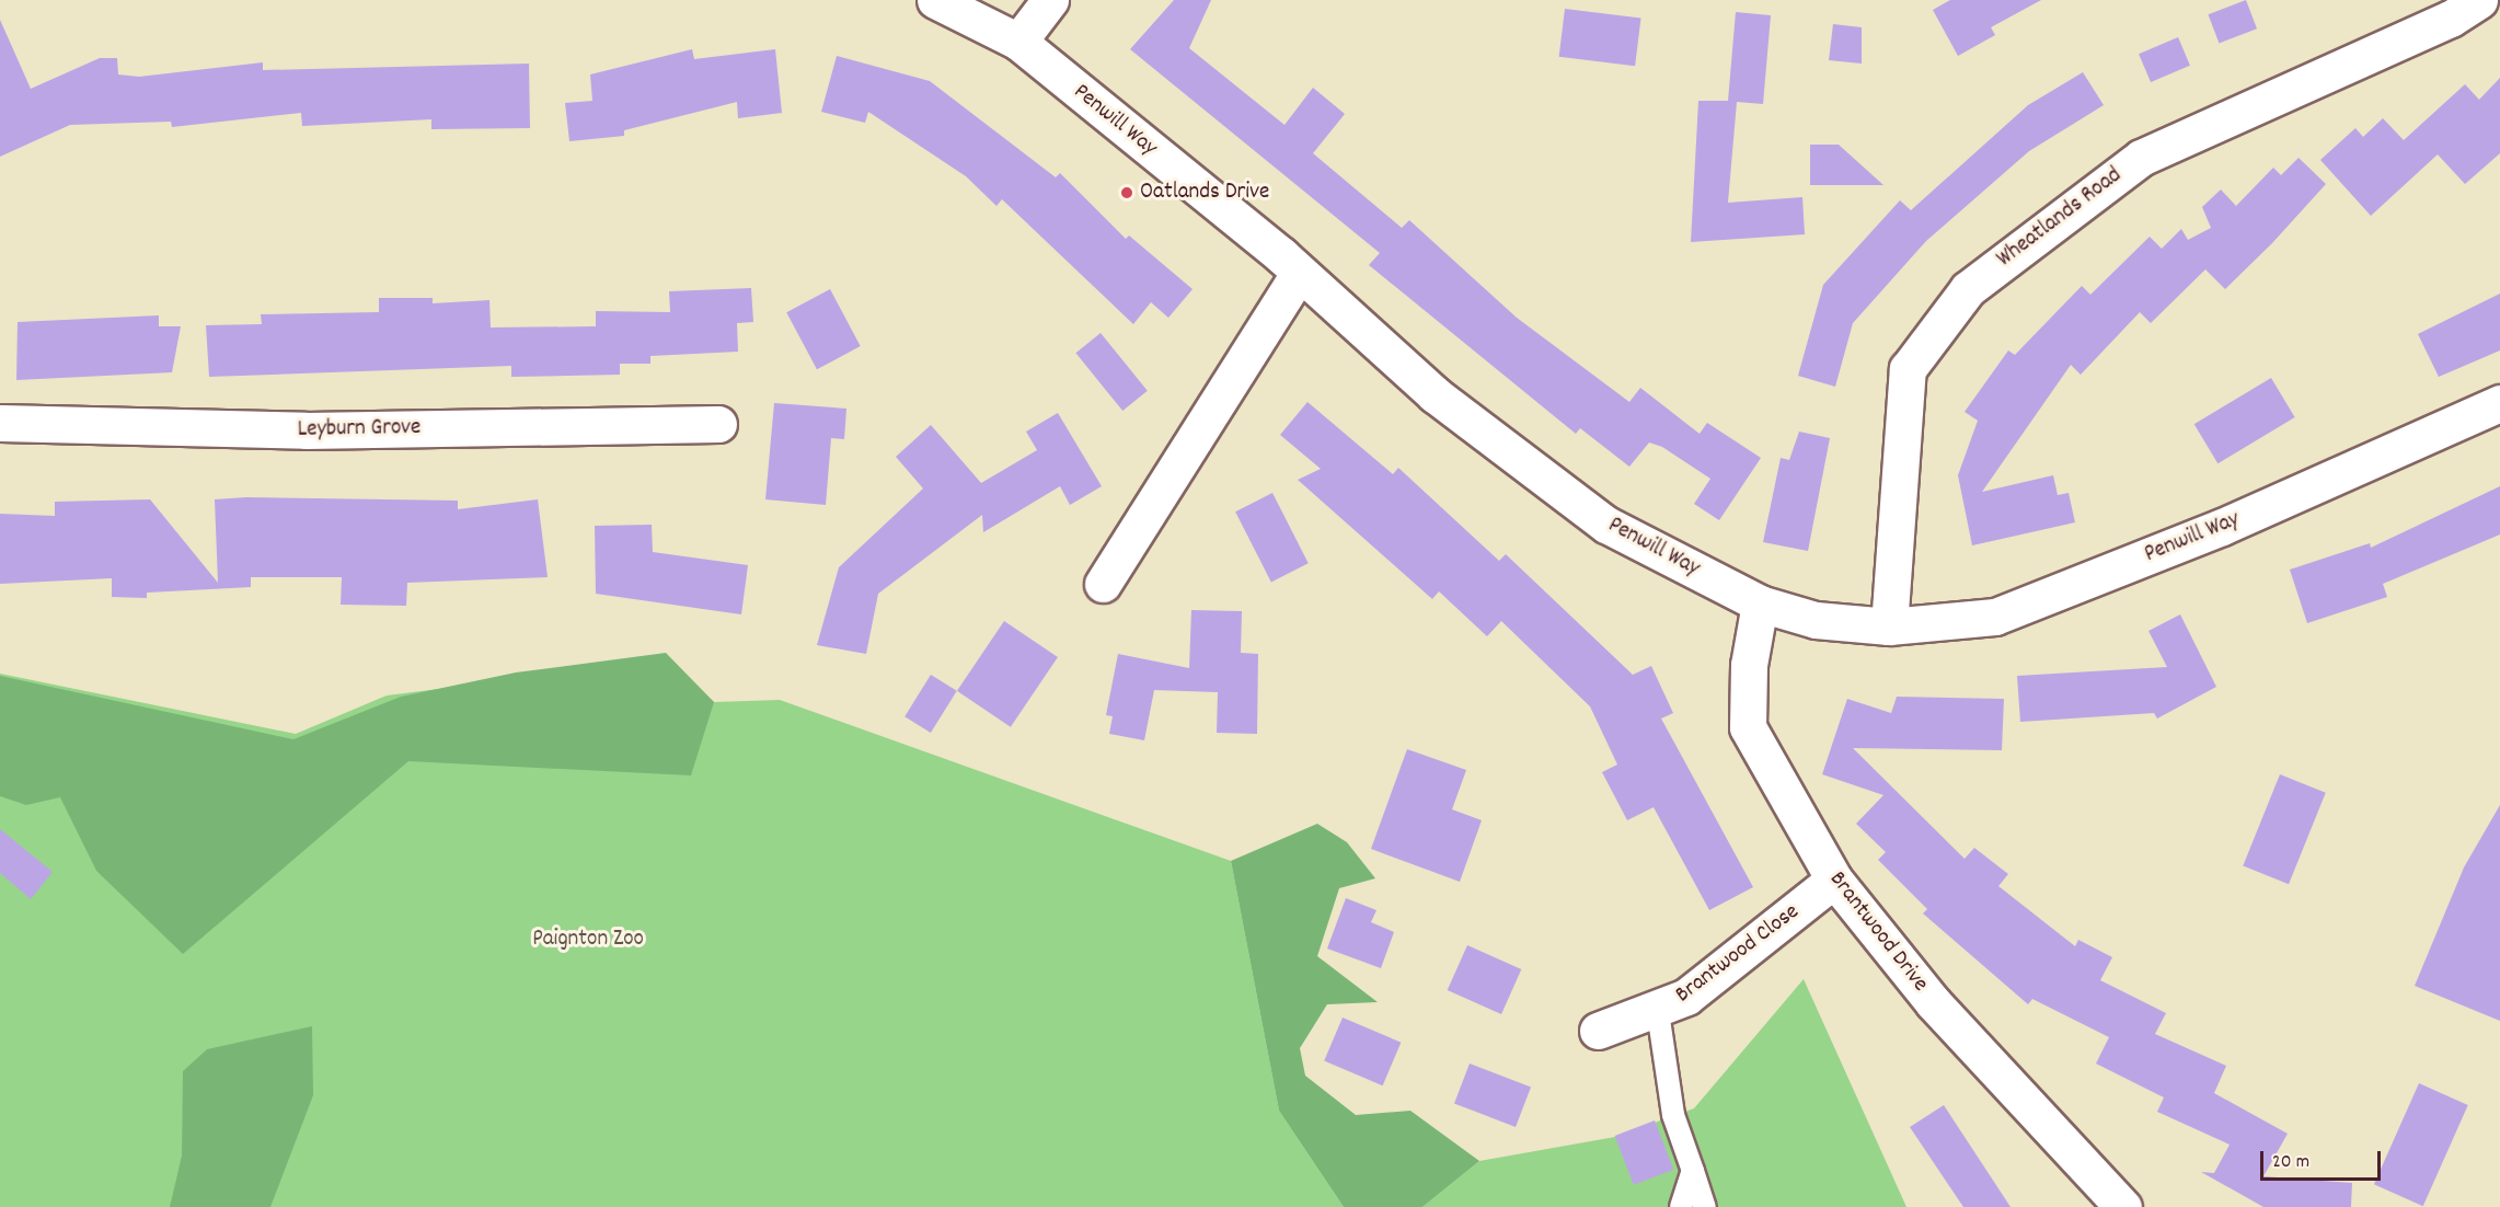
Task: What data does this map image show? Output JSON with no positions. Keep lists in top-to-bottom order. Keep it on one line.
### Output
{"streets":{"street":["Penwill Way","Wheatlands Road","Leyburn Grove","Brantwood Drive","Brantwood Close"]},"crossings":[["Penwill Way","Wheatlands Road"],["Penwill Way","Brantwood Drive"],["Brantwood Drive","Brantwood Close"]],"parks":["Paignton Zoo"],"places":["Oatlands Drive"],"scale_bar":"20 m"}
